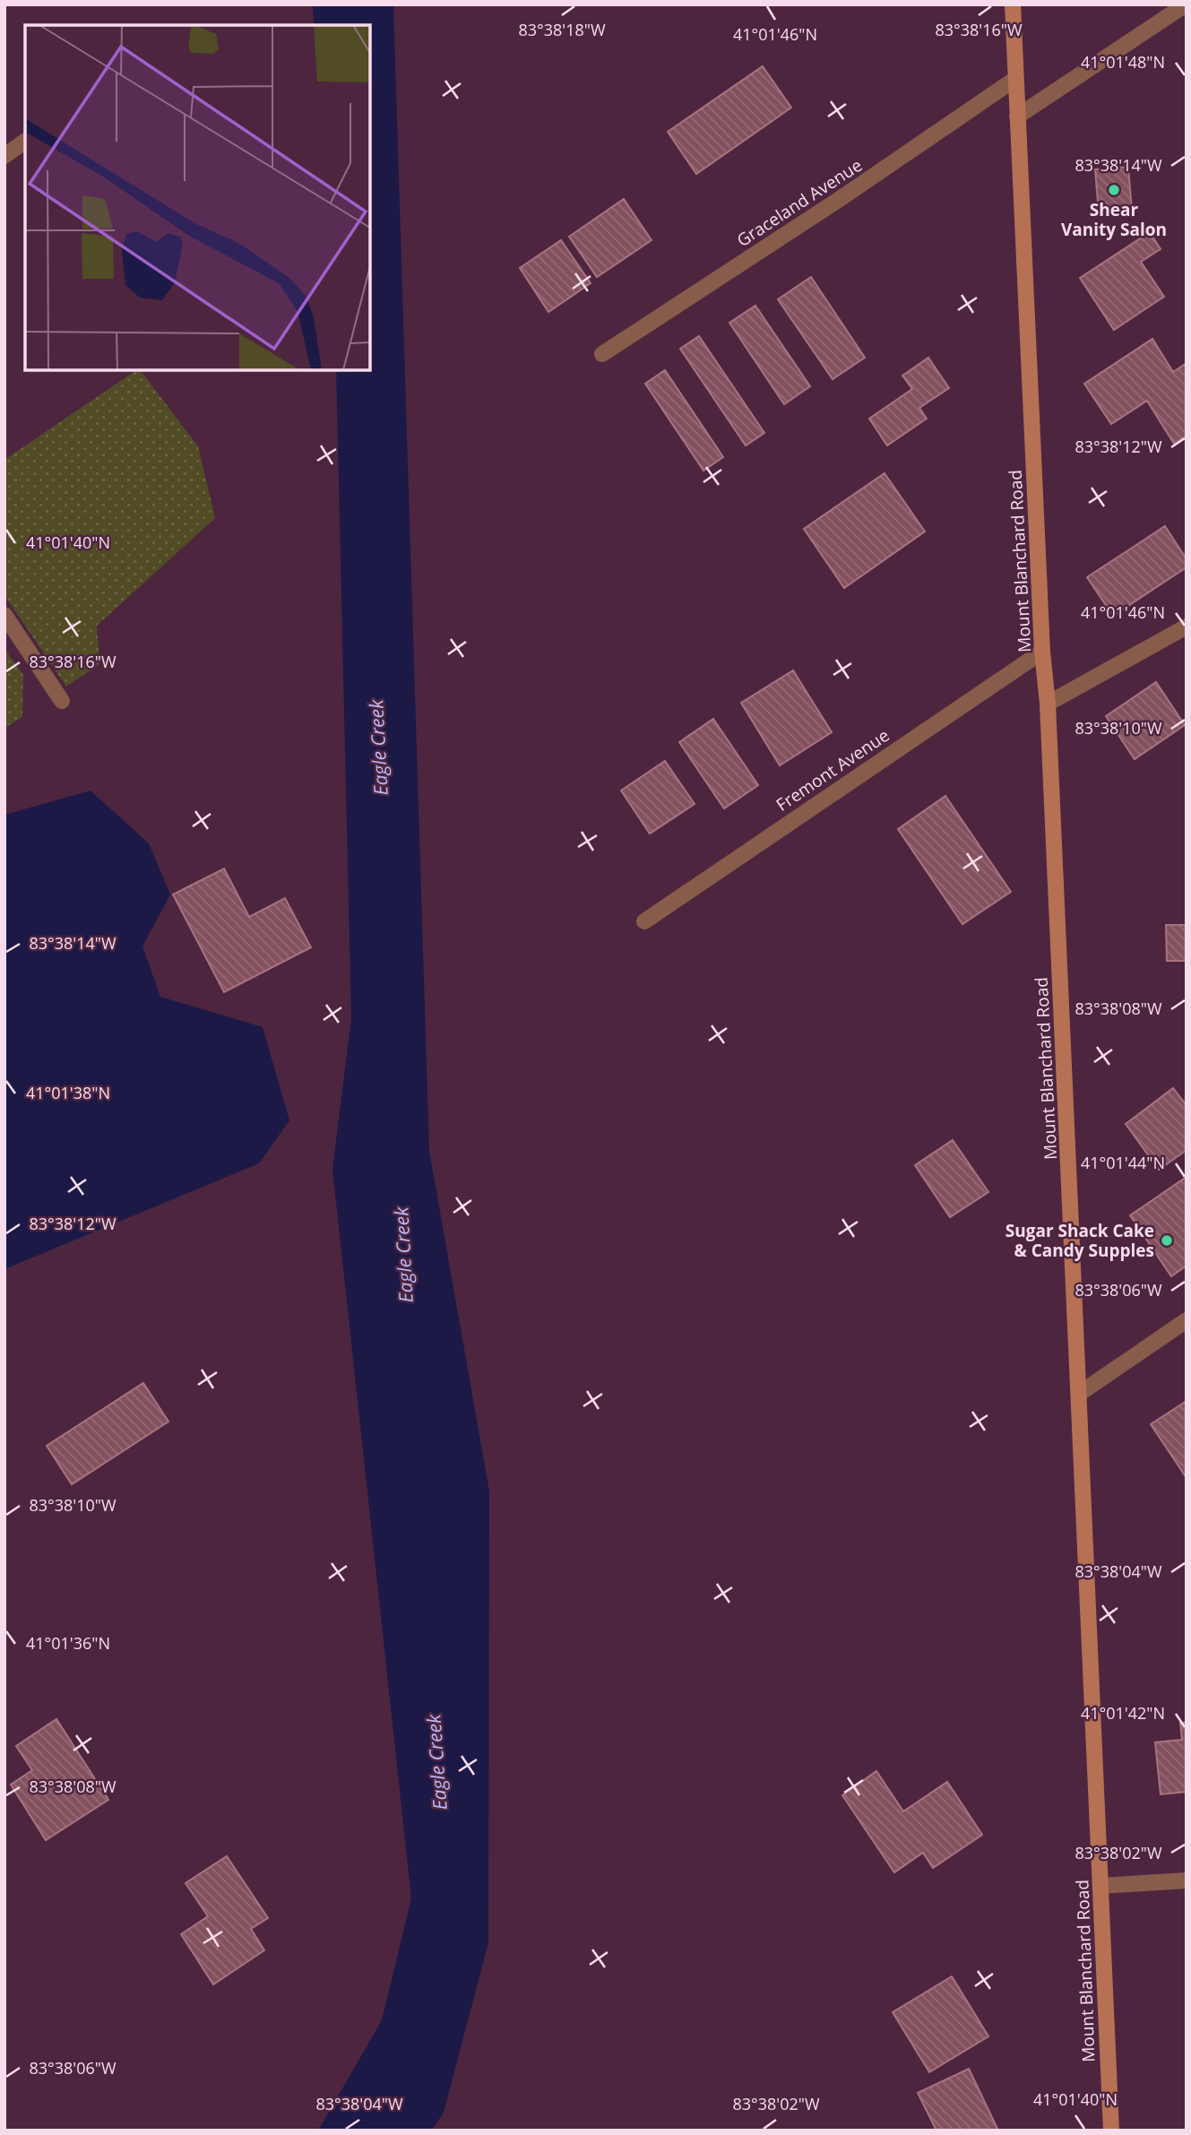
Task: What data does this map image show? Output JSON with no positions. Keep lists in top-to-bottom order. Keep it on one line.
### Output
{"streets":{"main road":["Mount Blanchard Road"],"street":["Graceland Avenue","Fremont Avenue"]},"crossings":[["Graceland Avenue","Mount Blanchard Road"],["Mount Blanchard Road","Fremont Avenue"]],"water":["Eagle Creek"],"places":["Shear Vanity Salon","Sugar Shack Cake & Candy Supples"],"coordinates":["83°38'16\"W","83°38'18\"W","41°01'46\"N","41°01'48\"N","83°38'14\"W","83°38'12\"W","41°01'40\"N","83°38'10\"W","83°38'08\"W","41°01'38\"N","41°01'44\"N","83°38'06\"W","83°38'04\"W","41°01'36\"N","41°01'42\"N","83°38'02\"W"]}
